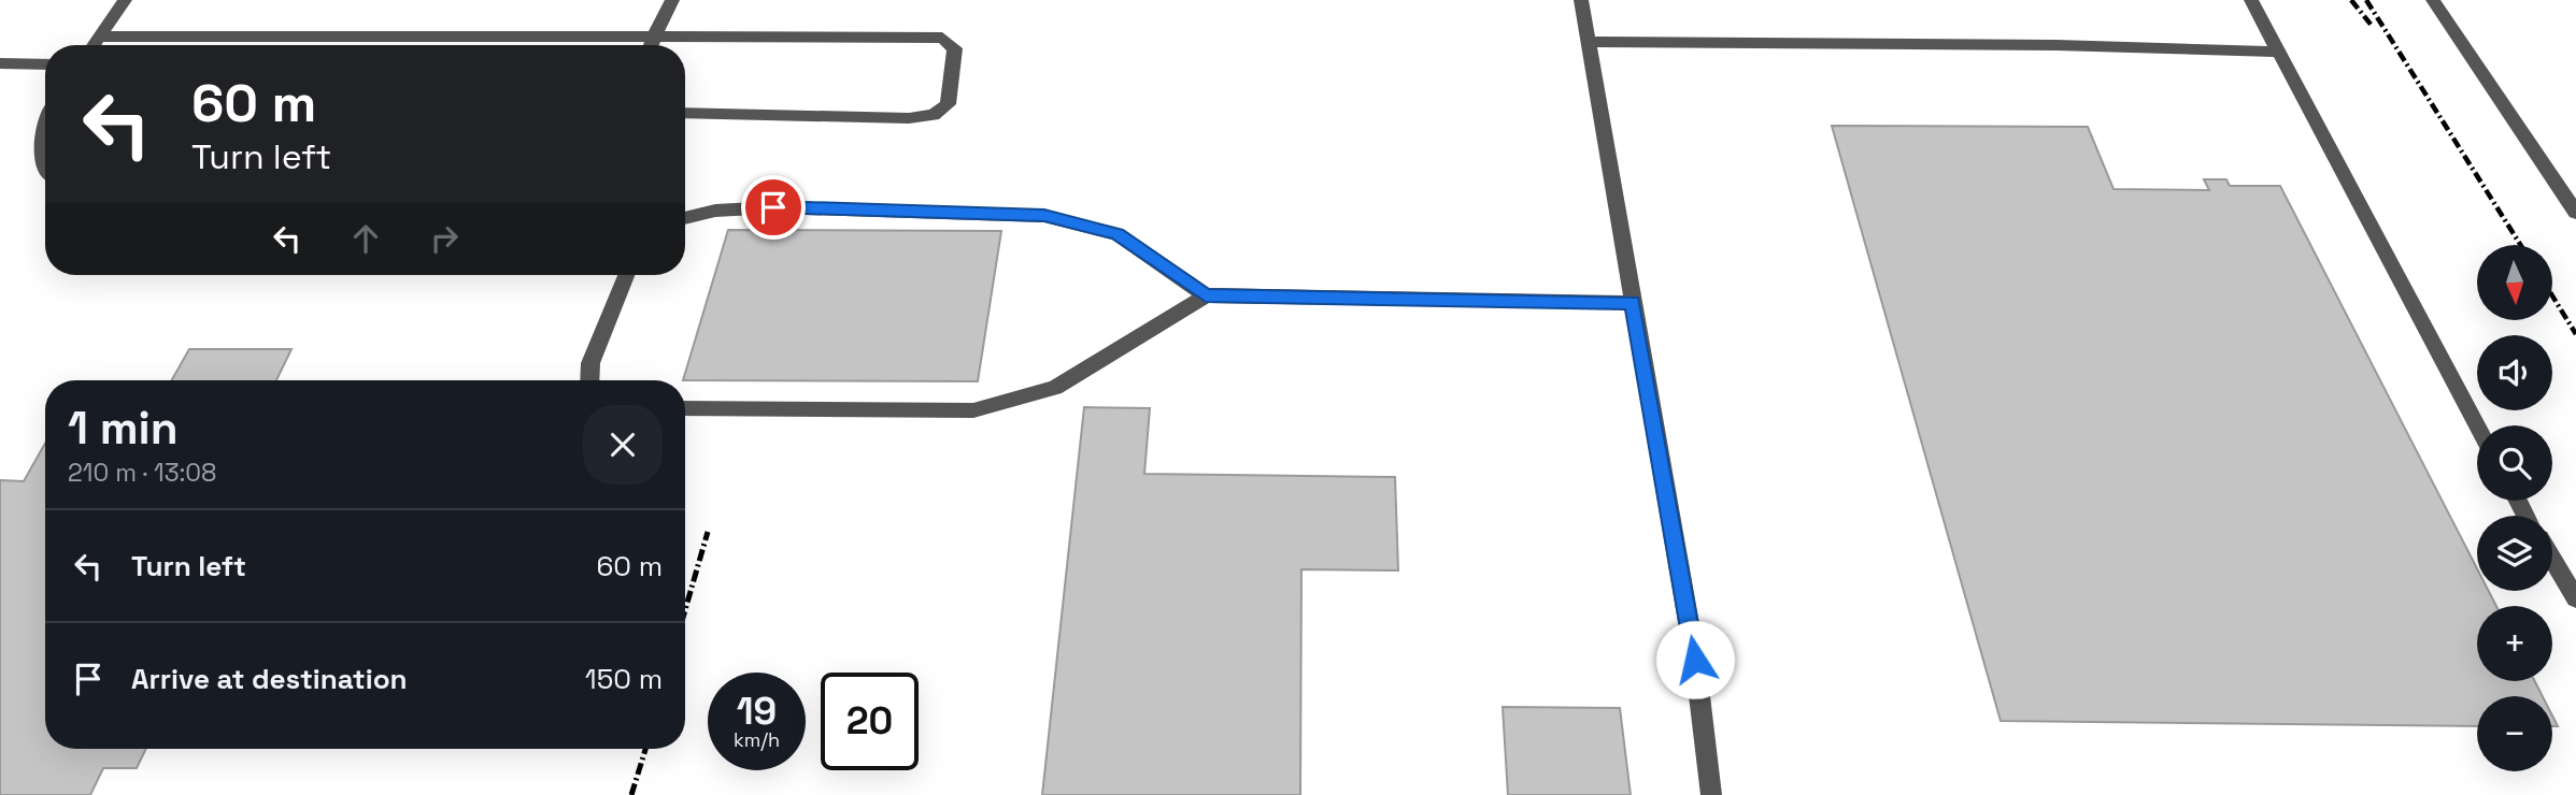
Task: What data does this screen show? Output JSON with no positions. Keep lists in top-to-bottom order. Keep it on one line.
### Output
{"north":"bottom","page":{"turn":["60 m","Turn left"],"map_buttons":["+","−"],"heading":["1 min","210 m · 13:08"],"list":[{"name":"Turn left","value":"60 m"},{"name":"Arrive at destination","value":"150 m"}],"speed":"19 km/h","limit":"20"}}
